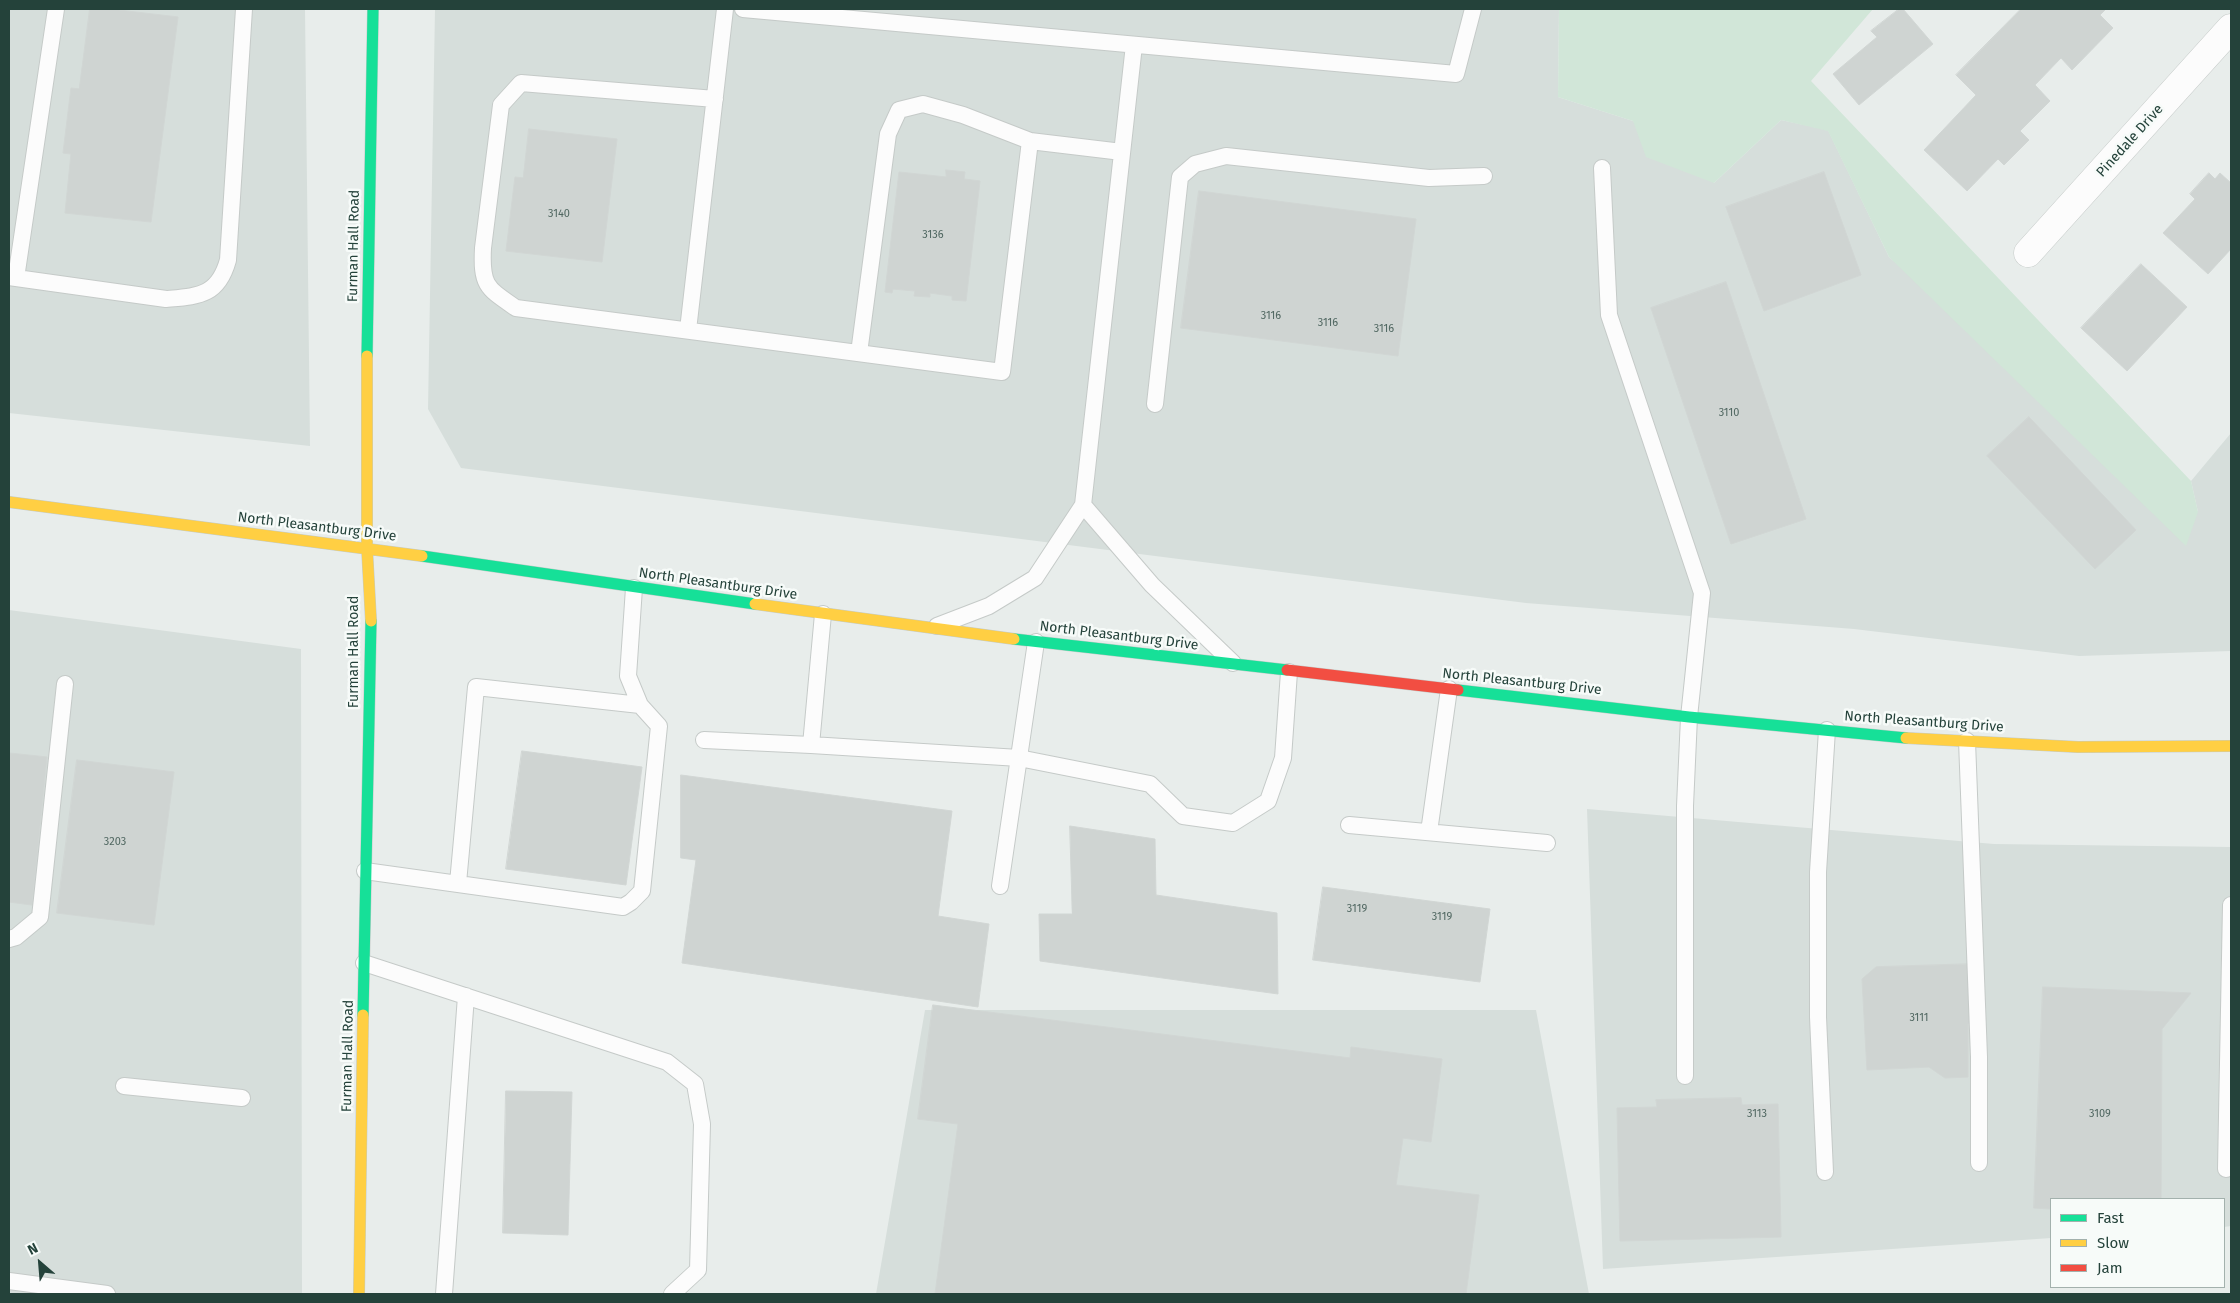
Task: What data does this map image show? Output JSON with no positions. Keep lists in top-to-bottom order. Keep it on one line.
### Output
{"streets":{"main road":["Furman Hall Road","North Pleasantburg Drive"],"street":["Pinedale Drive"]},"crossings":[["Furman Hall Road","North Pleasantburg Drive"]],"house_numbers":["3140","3136","3116","3116","3116","3110","3203","3119","3119","3111","3113","3109"],"legend":["Fast","Slow","Jam"],"north":"top left"}
